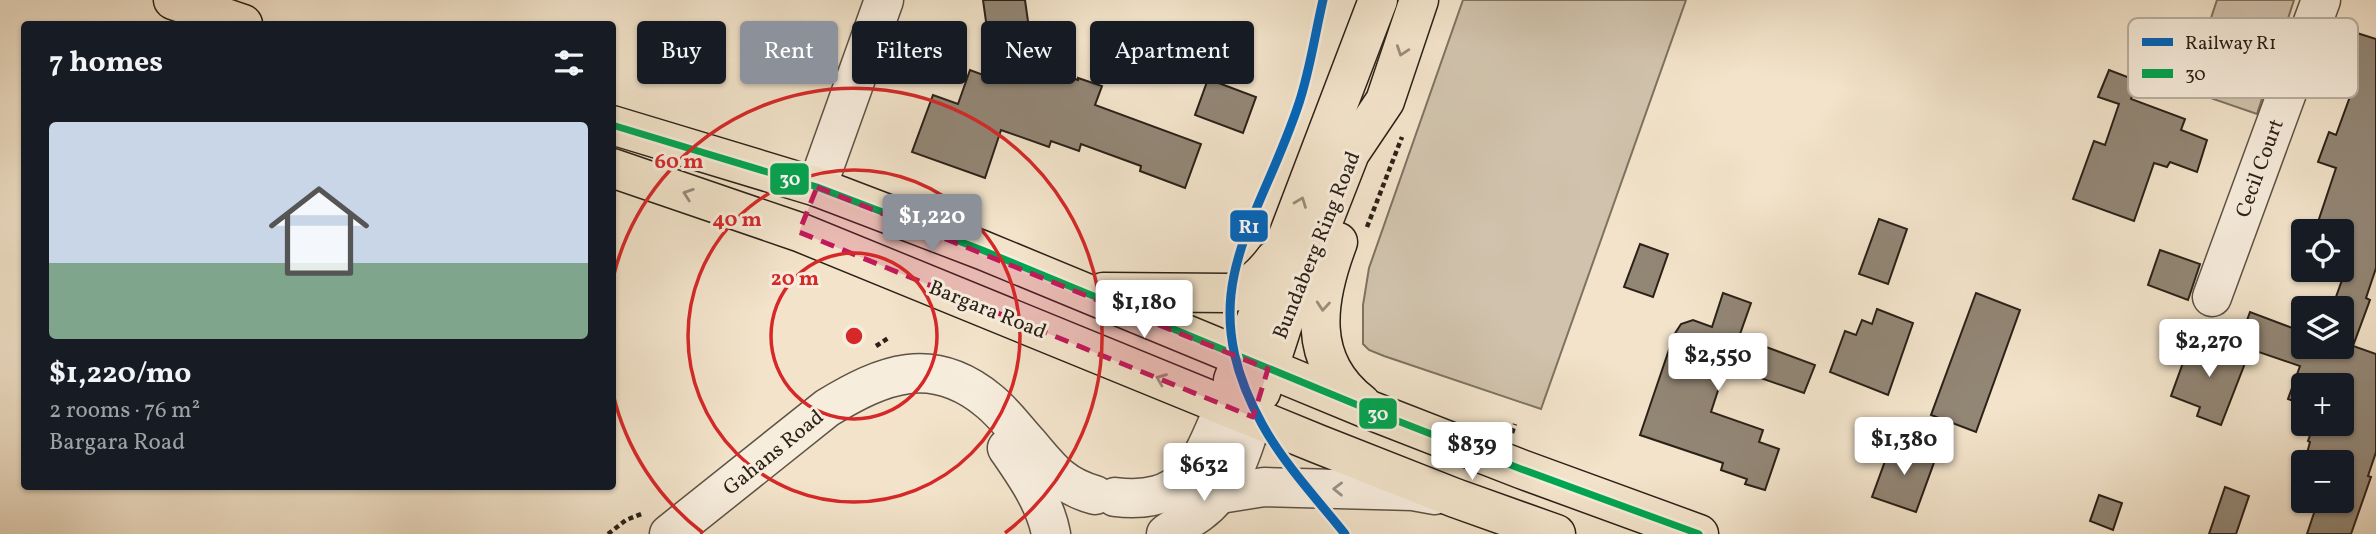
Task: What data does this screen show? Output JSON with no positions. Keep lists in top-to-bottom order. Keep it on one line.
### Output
{"streets":{"main road":["Bundaberg Ring Road","Bargara Road"],"street":["Cecil Court","Gahans Road"]},"crossings":[["Bundaberg Ring Road","Bargara Road"],["Bundaberg Ring Road","Gahans Road"],["Bargara Road","Gahans Road"]],"lines":["rail line R1","transit line 30"],"legend":["Railway R1","30"],"page":{"chip":["Buy","Rent","Filters","New","Apartment"],"heading":"7 homes","list":[{"name":"$1,220/mo","note":"2 rooms · 76 m² · Bargara Road"}],"price":["$1,220","$1,180","$2,270","$2,550","$1,380","$839","$632"],"map_buttons":["+","−"]},"rings":["60 m","40 m","20 m"]}
